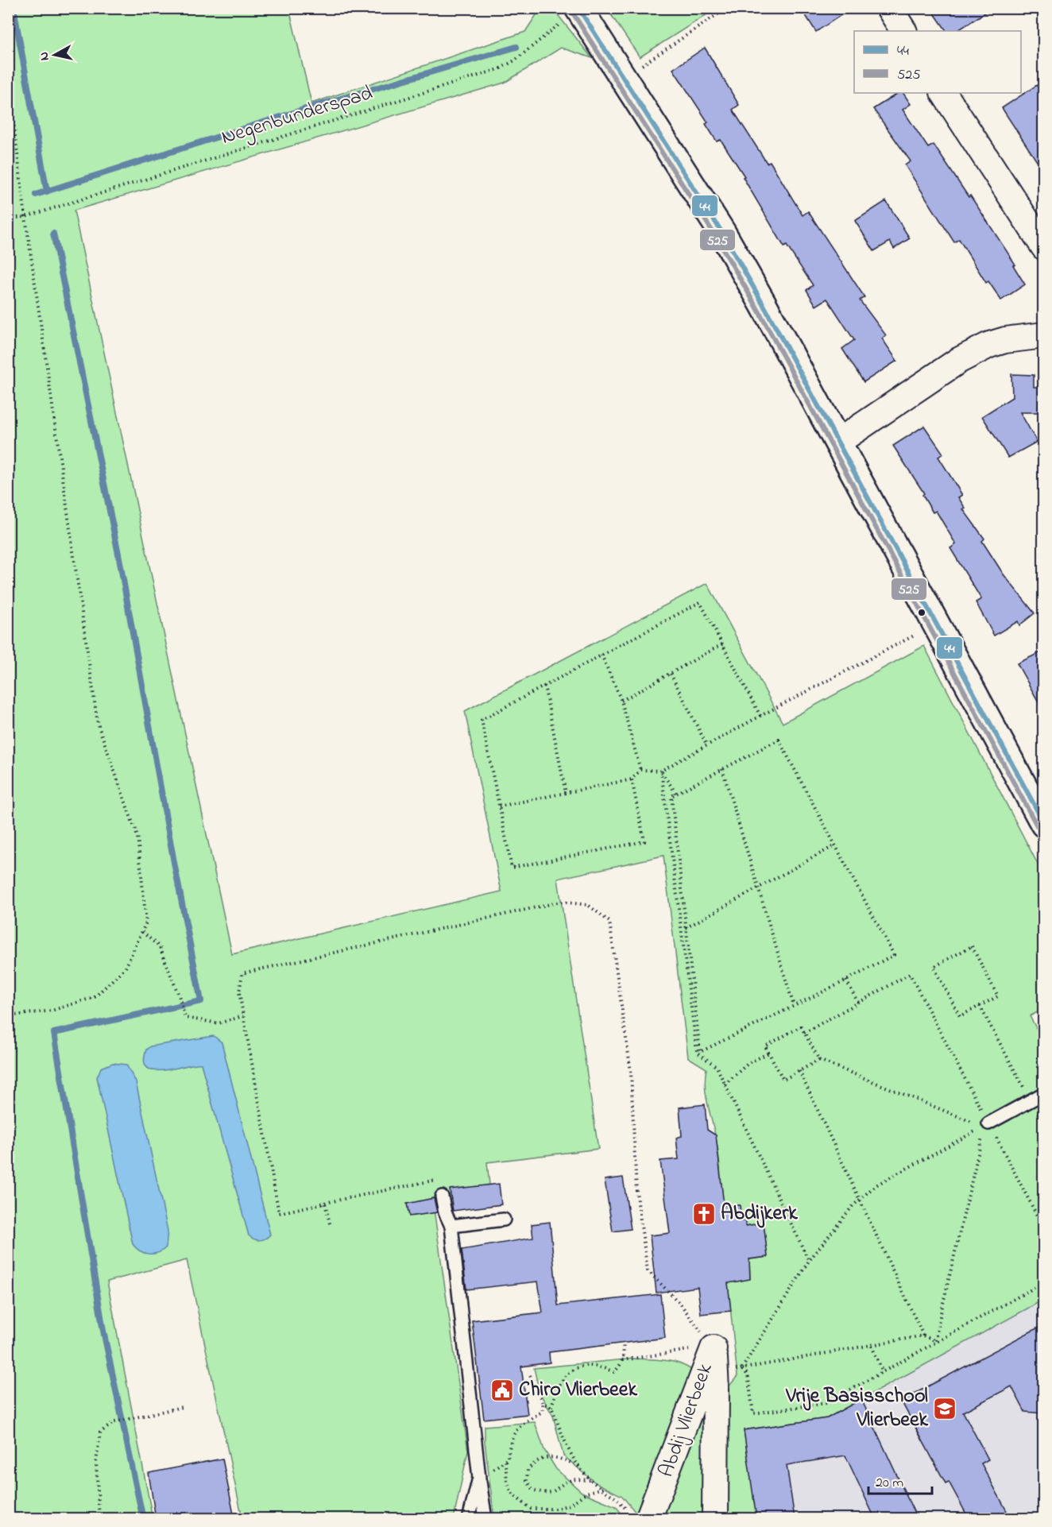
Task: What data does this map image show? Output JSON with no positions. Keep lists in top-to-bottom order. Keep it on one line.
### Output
{"streets":{"street":["Abdij Vlierbeek"],"path":["Negenbunderspad"]},"places":{"church":["Abdijkerk"],"public building":["Chiro Vlierbeek"],"school or university":["Vrije Basisschool Vlierbeek"]},"lines":["transit line 44","transit line 525"],"legend":["44","525"],"scale_bar":"20 m","north":"left"}
